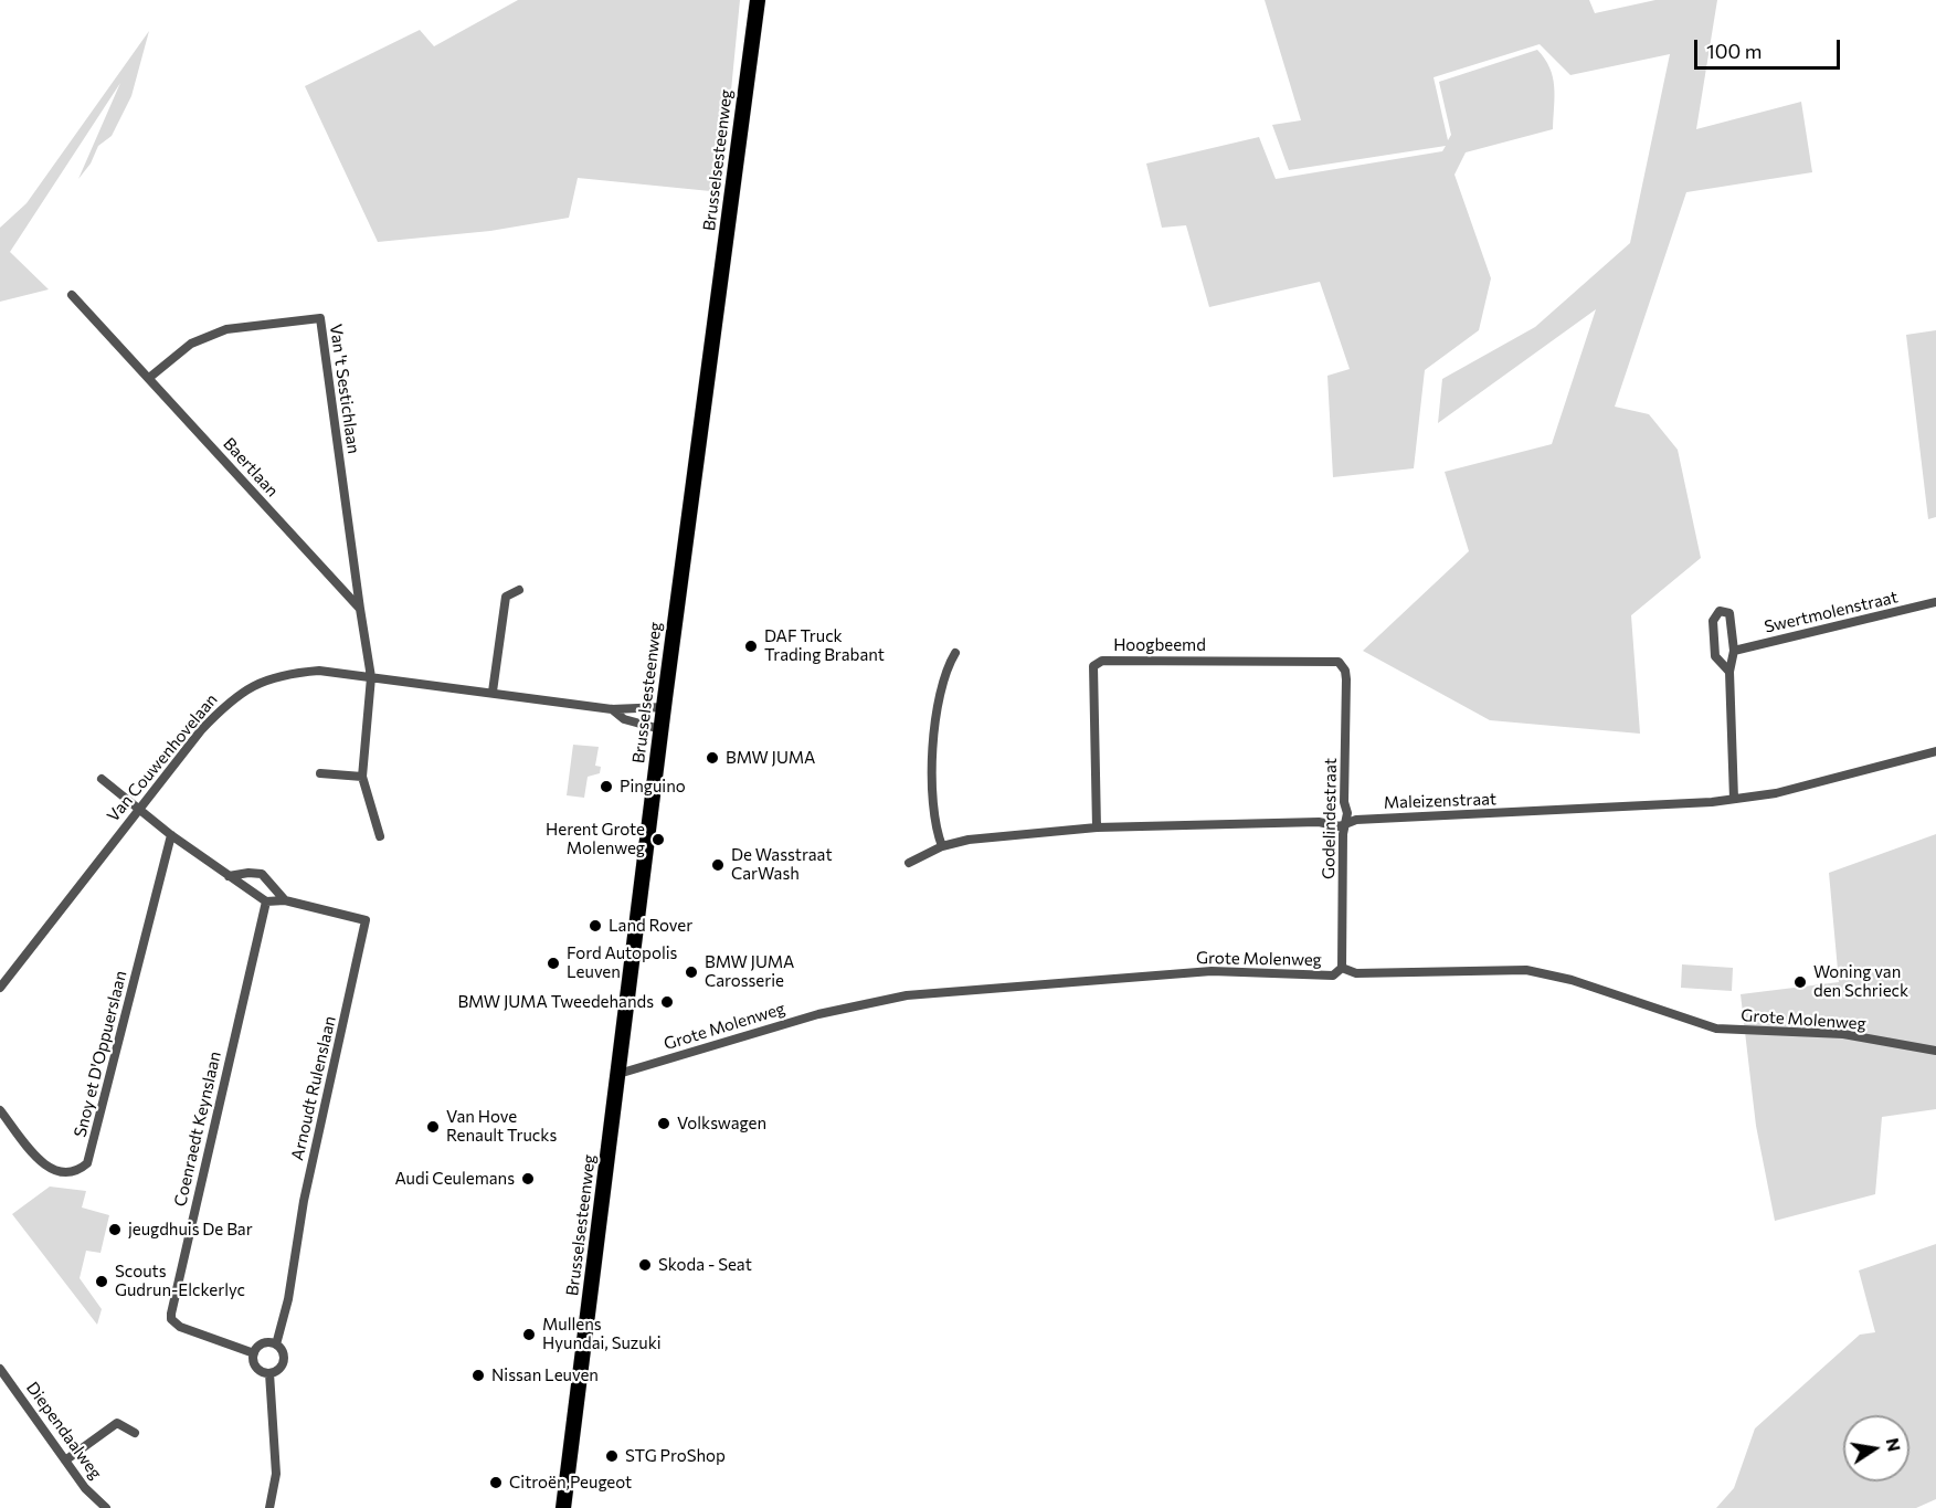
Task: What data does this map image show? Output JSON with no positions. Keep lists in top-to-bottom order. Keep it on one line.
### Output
{"streets":{"main road":["Brusselsesteenweg"],"street":["Van 't Sestichlaan","Baertlaan","Swertmolenstraat","Hoogbeemd","Van Couwenhovelaan","Maleizenstraat","Godelindestraat","Grote Molenweg","Snoy et D'Oppuerslaan","Arnoudt Rulenslaan","Coenraedt Keynslaan","Diependaalweg"]},"crossings":[["Brusselsesteenweg","Van Couwenhovelaan"],["Brusselsesteenweg","Grote Molenweg"],["Van 't Sestichlaan","Baertlaan"],["Hoogbeemd","Maleizenstraat"],["Hoogbeemd","Godelindestraat"],["Maleizenstraat","Godelindestraat"],["Godelindestraat","Grote Molenweg"],["Arnoudt Rulenslaan","Coenraedt Keynslaan"]],"places":["DAF Truck Trading Brabant","BMW JUMA","Pinguino","Herent Grote Molenweg","De Wasstraat CarWash","Land Rover","Ford Autopolis Leuven","BMW JUMA Carosserie","Woning van den Schrieck","BMW JUMA Tweedehands","Volkswagen","Van Hove Renault Trucks","Audi Ceulemans","jeugdhuis De Bar","Skoda - Seat","Scouts Gudrun-Elckerlyc","Mullens Hyundai, Suzuki","Nissan Leuven","STG ProShop","Citroën,Peugeot"],"scale_bar":"100 m","north":"right"}
